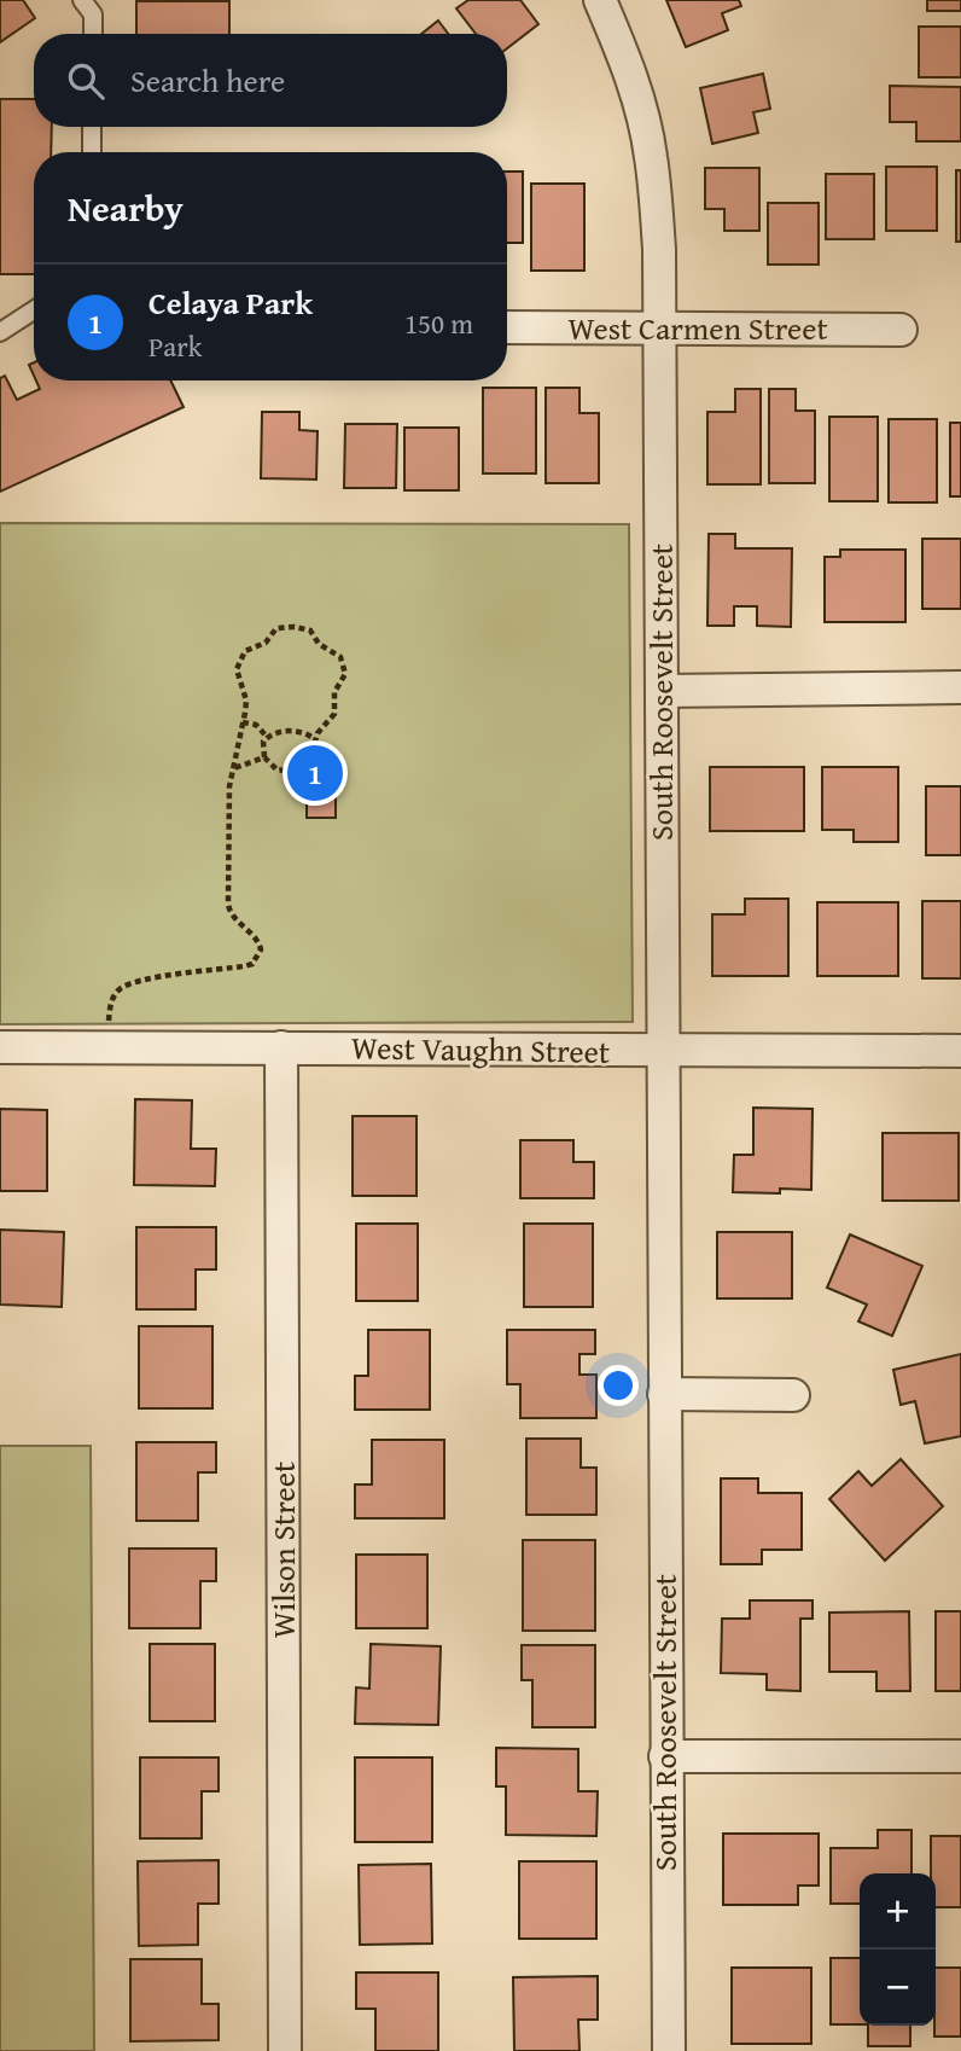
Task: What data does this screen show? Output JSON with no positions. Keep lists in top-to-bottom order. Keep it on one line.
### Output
{"streets":{"street":["West Carmen Street","South Roosevelt Street","West Vaughn Street","Wilson Street"]},"crossings":[["West Carmen Street","South Roosevelt Street"],["South Roosevelt Street","West Vaughn Street"],["West Vaughn Street","Wilson Street"]],"page":{"search":"Search here","heading":"Nearby","list":[{"mark":"1","name":"Celaya Park","note":"Park","value":"150 m"}],"pins":"1","map_buttons":["+","−"]}}
